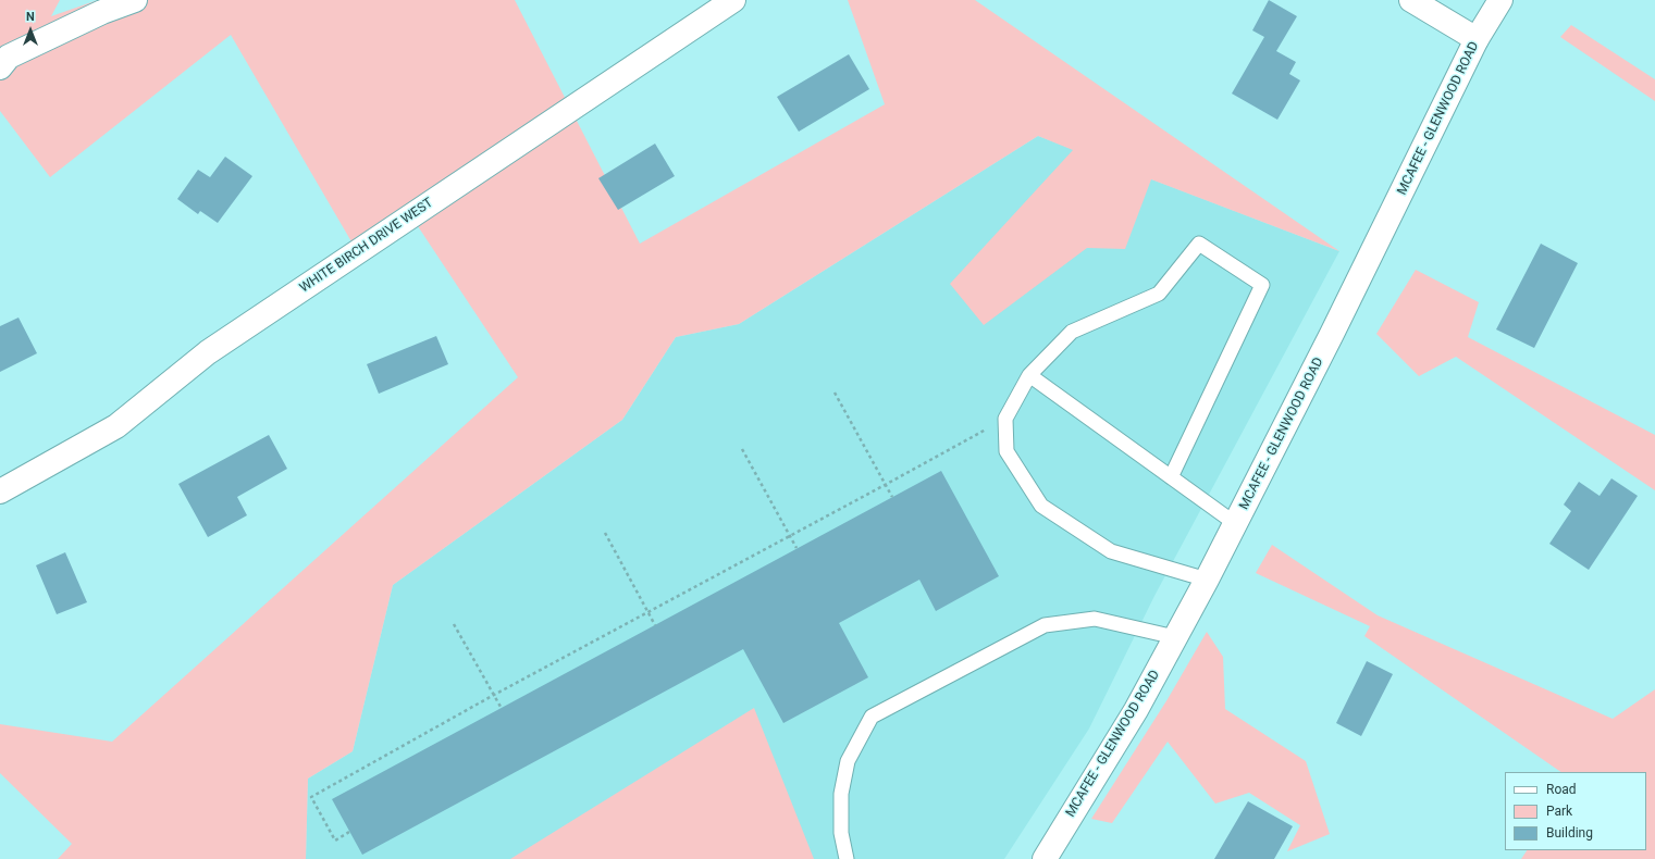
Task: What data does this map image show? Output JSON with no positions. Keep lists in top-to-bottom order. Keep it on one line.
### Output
{"streets":{"street":["MCAFEE - GLENWOOD ROAD","WHITE BIRCH DRIVE WEST"]},"legend":["Road","Park","Building"],"north":"top"}
